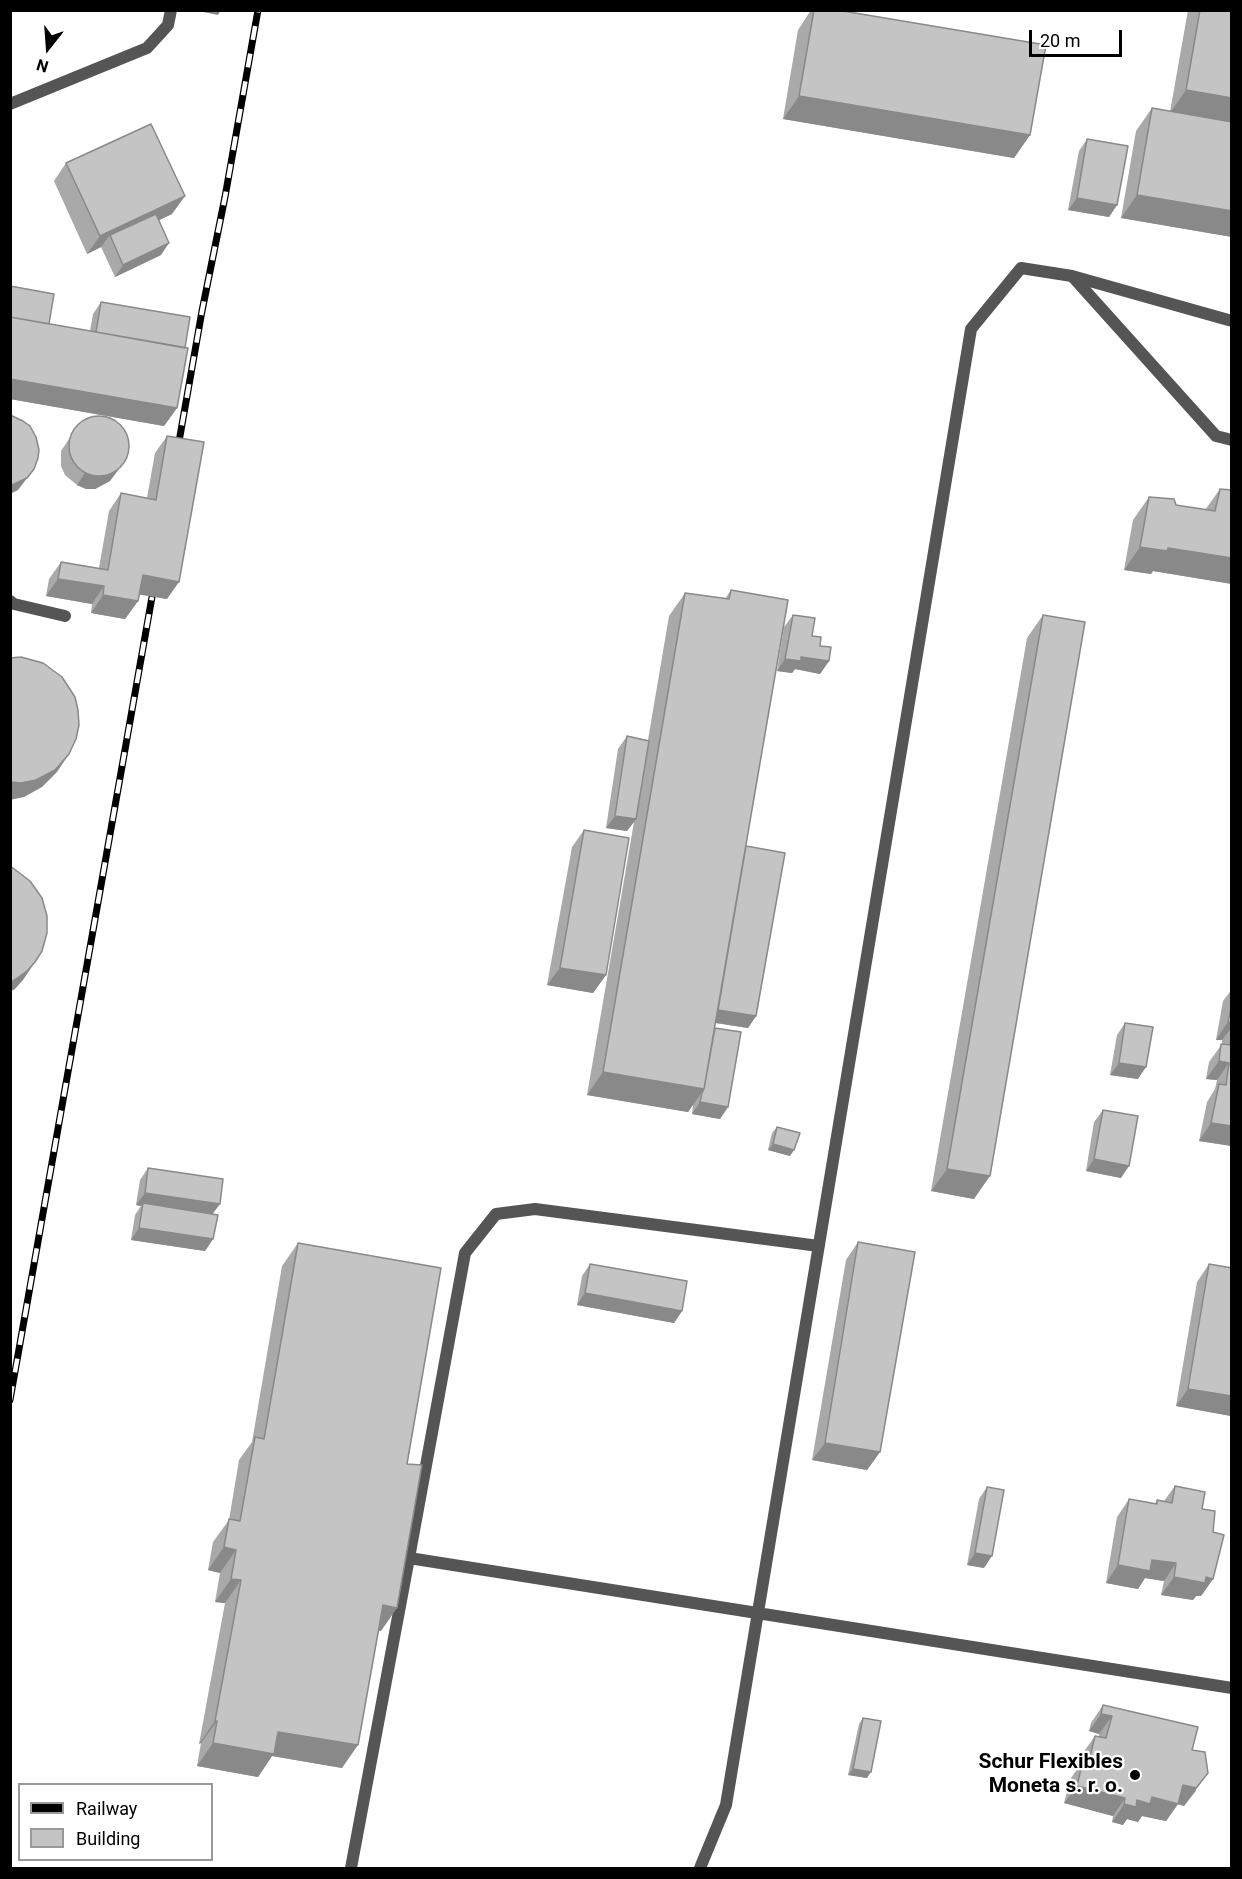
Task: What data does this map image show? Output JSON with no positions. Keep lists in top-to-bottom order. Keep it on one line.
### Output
{"places":["Schur Flexibles Moneta s. r. o."],"legend":["Railway","Building"],"scale_bar":"20 m","north":"bottom"}
